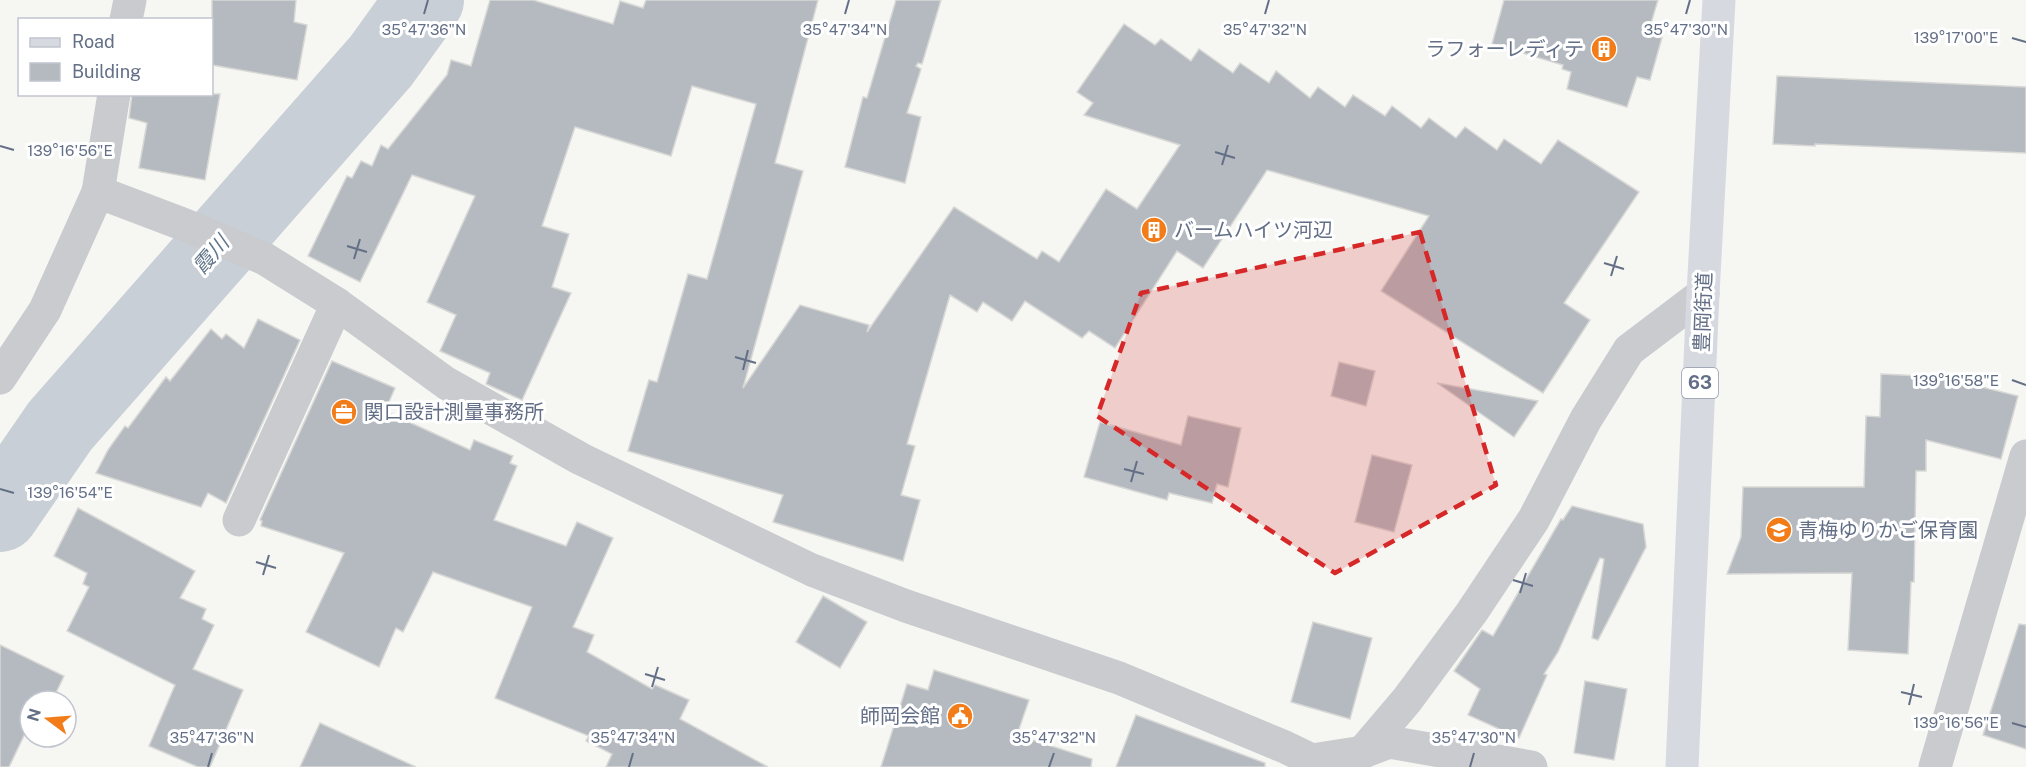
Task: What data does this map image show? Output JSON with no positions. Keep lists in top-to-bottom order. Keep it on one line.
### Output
{"streets":{"main road":["豊岡街道","63"]},"water":["霞川"],"places":{"building":["ラフォーレディテ","バームハイツ河辺"],"office":["関口設計測量事務所"],"school or university":["青梅ゆりかご保育園"],"public building":["師岡会館"]},"legend":["Road","Building"],"north":"left","coordinates":["35°47'36\"N","35°47'34\"N","35°47'32\"N","35°47'30\"N","139°17'00\"E","139°16'56\"E","139°16'58\"E","139°16'54\"E"]}
